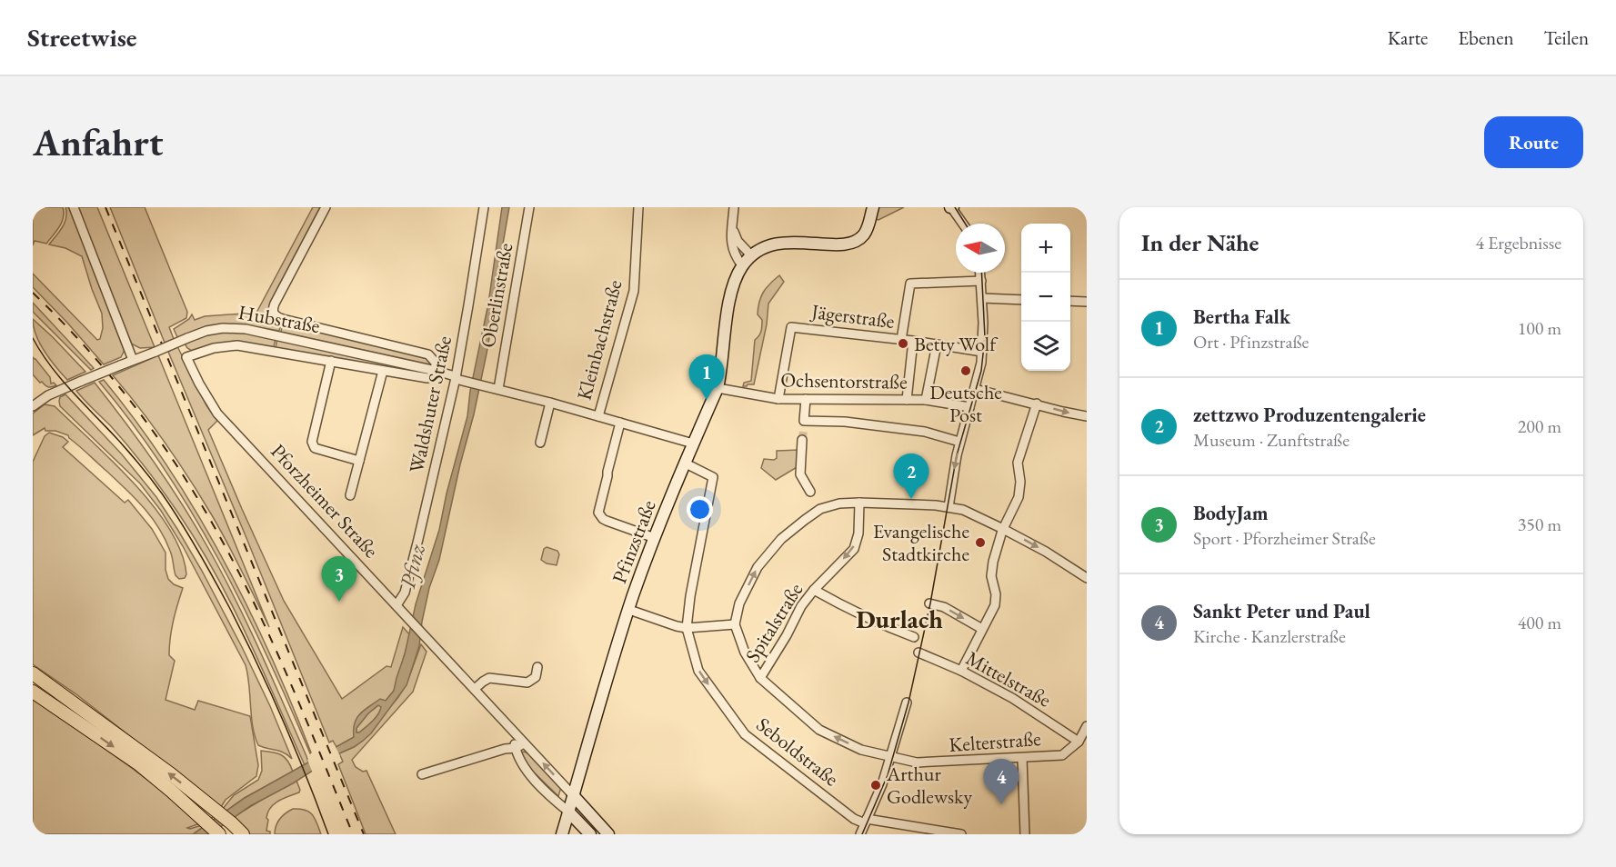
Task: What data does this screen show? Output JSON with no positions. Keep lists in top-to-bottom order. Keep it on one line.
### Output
{"streets":{"main road":["Pforzheimer Straße","Pfinzstraße"],"street":["Oberlinstraße","Jägerstraße","Hubstraße","Kleinbachstraße","Ochsentorstraße","Waldshuter Straße","Spitalstraße","Mittelstraße","Kelterstraße","Seboldstraße"]},"crossings":[["Oberlinstraße","Hubstraße"],["Jägerstraße","Ochsentorstraße"],["Hubstraße","Kleinbachstraße"],["Hubstraße","Waldshuter Straße"],["Hubstraße","Pforzheimer Straße"],["Hubstraße","Pfinzstraße"],["Ochsentorstraße","Pfinzstraße"],["Waldshuter Straße","Pforzheimer Straße"],["Pforzheimer Straße","Pfinzstraße"],["Pfinzstraße","Seboldstraße"],["Spitalstraße","Kelterstraße"],["Mittelstraße","Kelterstraße"]],"one_way":["Spitalstraße","Kelterstraße","Seboldstraße"],"districts":["Durlach"],"water":["Pfinz"],"places":["Betty Wolf","Deutsche Post","Evangelische Stadtkirche","Arthur Godlewsky"],"north":"left","page":{"header":"Streetwise","nav":["Karte","Ebenen","Teilen"],"buttons":"Route","title":"Anfahrt","heading":["In der Nähe","4 Ergebnisse"],"map_buttons":["+","−"],"list":[{"mark":"1","name":"Bertha Falk","note":"Ort · Pfinzstraße","value":"100 m"},{"mark":"2","name":"zettzwo Produzentengalerie","note":"Museum · Zunftstraße","value":"200 m"},{"mark":"3","name":"BodyJam","note":"Sport · Pforzheimer Straße","value":"350 m"},{"mark":"4","name":"Sankt Peter und Paul","note":"Kirche · Kanzlerstraße","value":"400 m"}],"pins":["1","2","3","4"]}}
